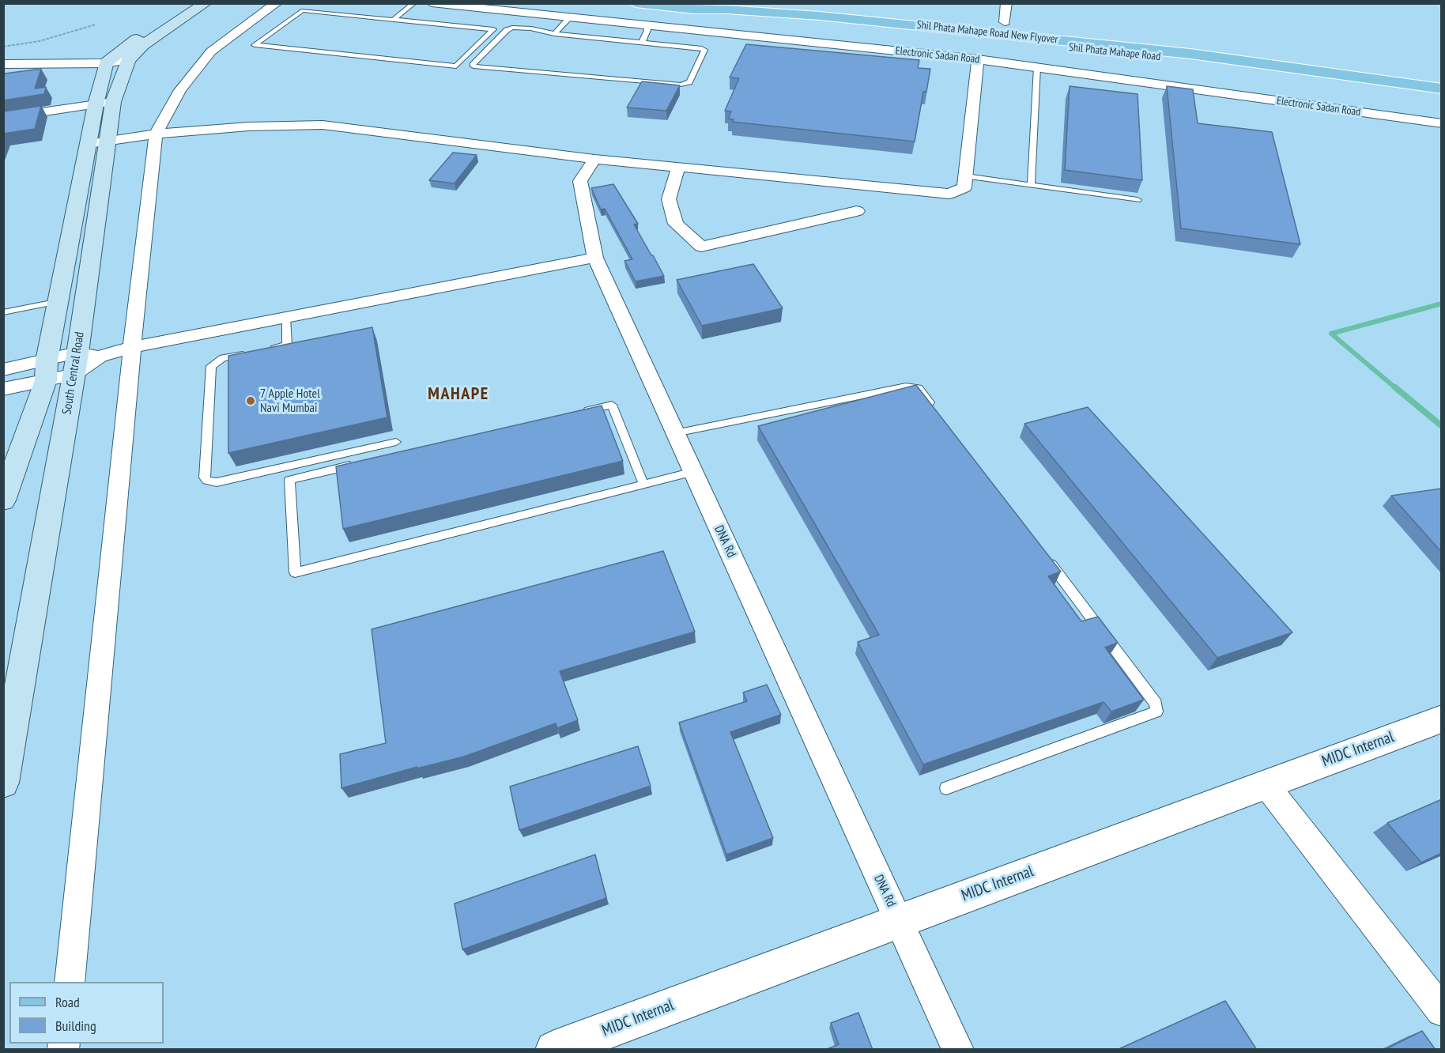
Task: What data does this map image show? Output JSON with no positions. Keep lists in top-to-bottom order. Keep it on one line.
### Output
{"streets":{"main road":["Shil Phata Mahape Road New Flyover","Shil Phata Mahape Road","South Central Road"],"street":["Electronic Sadan Road","DNA Rd","MIDC Internal"]},"crossings":[["Shil Phata Mahape Road New Flyover","Shil Phata Mahape Road"],["DNA Rd","MIDC Internal"]],"districts":["MAHAPE"],"places":["7 Apple Hotel Navi Mumbai"],"legend":["Road","Building"]}
